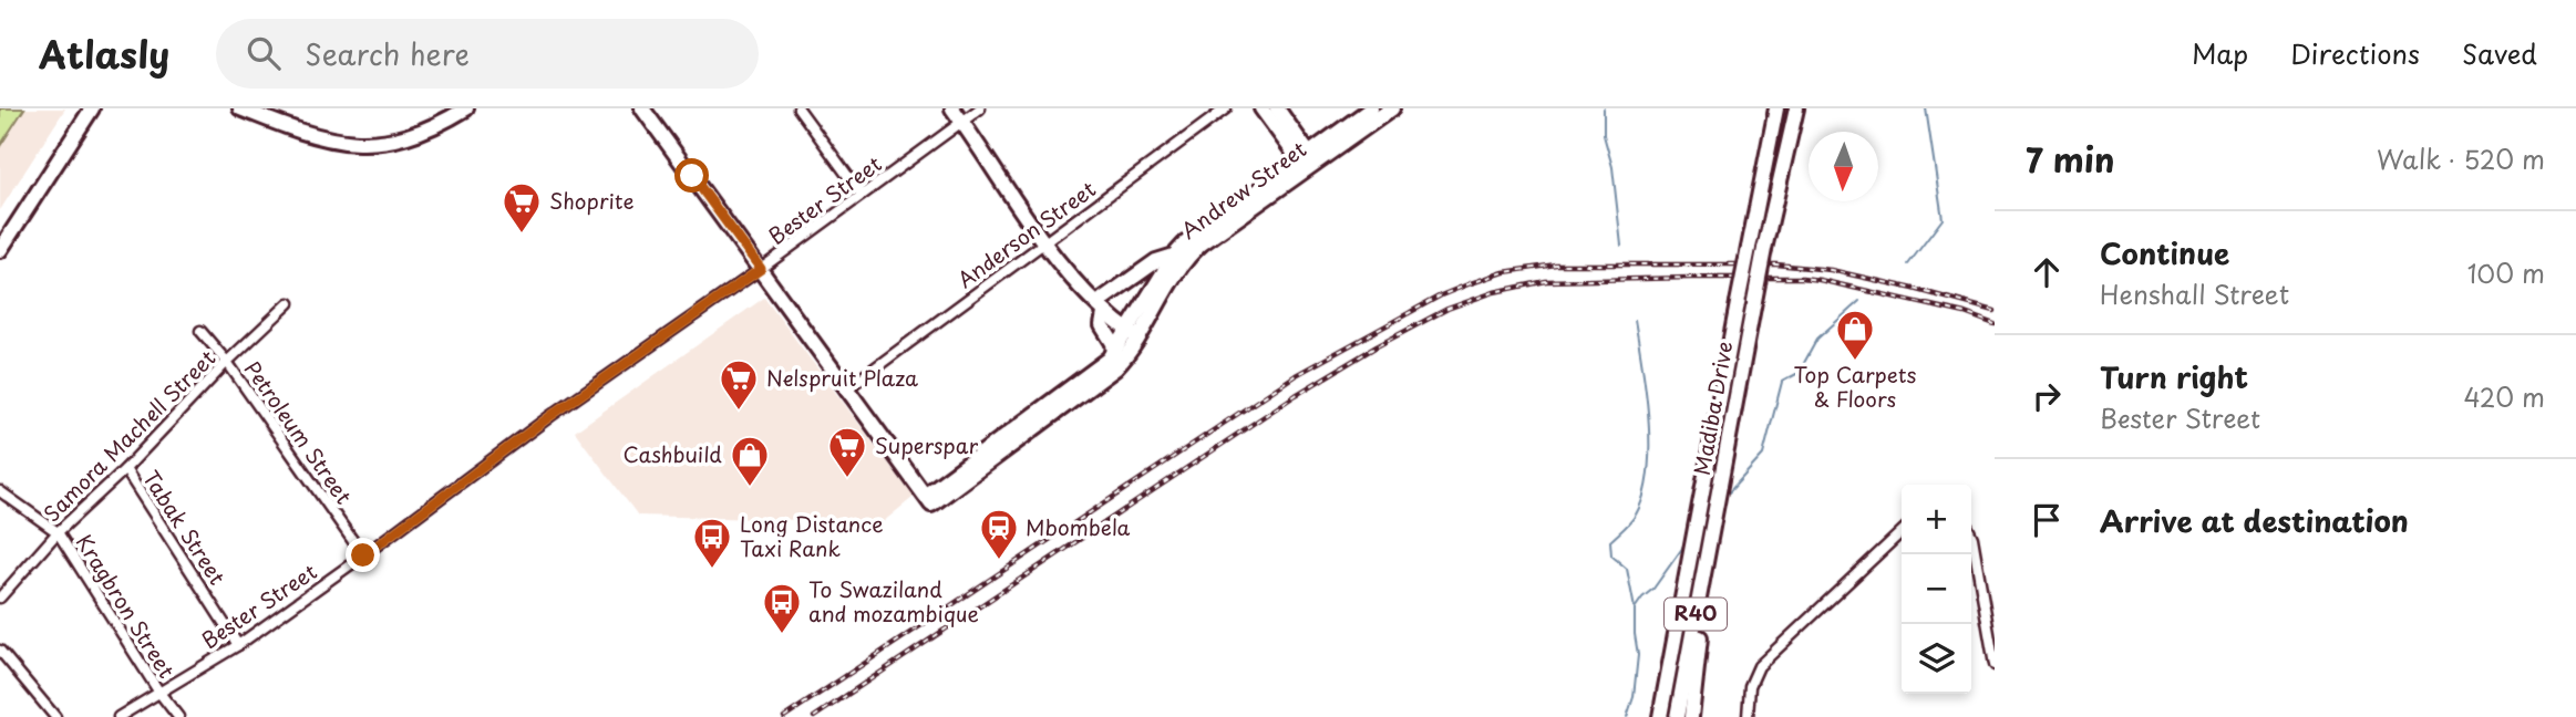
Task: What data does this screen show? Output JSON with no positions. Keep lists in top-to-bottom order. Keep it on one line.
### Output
{"streets":{"street":["Andrew Street","Bester Street","Anderson Street","Madiba Drive","Petroleum Street","Samora Machell Street","Tabak Street","Kragbron Street","R40"]},"crossings":[["Bester Street","Petroleum Street"],["Bester Street","Tabak Street"],["Bester Street","Kragbron Street"],["Petroleum Street","Samora Machell Street"],["Samora Machell Street","Tabak Street"],["Samora Machell Street","Kragbron Street"]],"places":{"supermarket":["Shoprite","Nelspruit Plaza","Superspar"],"shop":["Top Carpets & Floors","Cashbuild"],"station":["Mbombela"],"bus stop":["Long Distance Taxi Rank","To Swaziland and mozambique"]},"north":"bottom","page":{"header":"Atlasly","search":"Search here","nav":["Map","Directions","Saved"],"heading":["7 min","Walk · 520 m"],"list":[["Continue","Henshall Street","100 m"],["Turn right","Bester Street","420 m"],"Arrive at destination"],"map_buttons":["+","−"]}}
